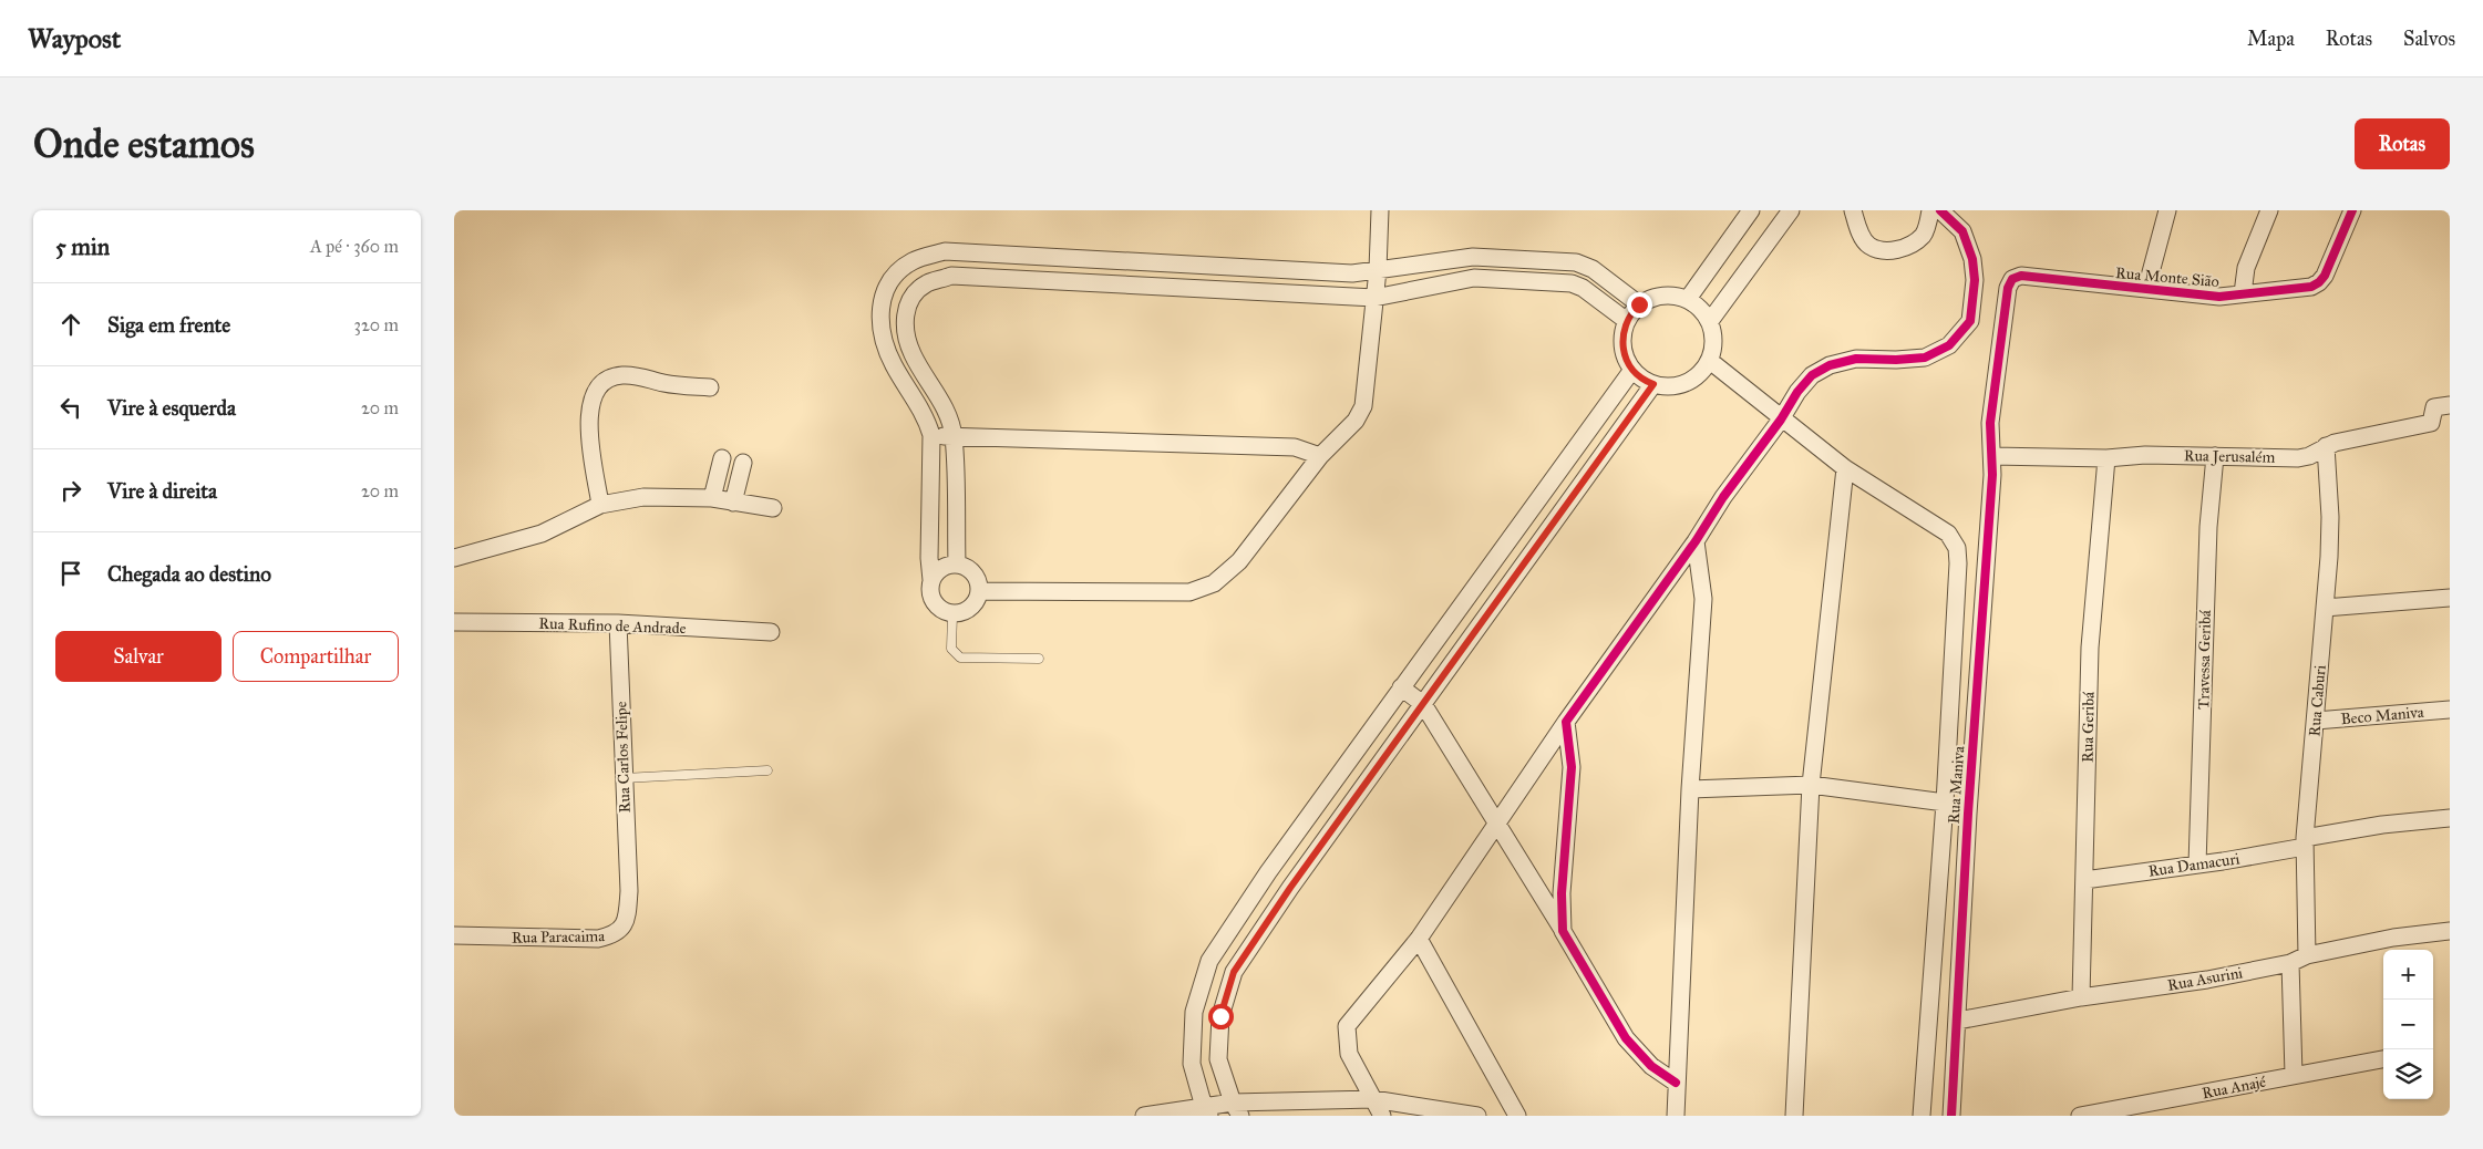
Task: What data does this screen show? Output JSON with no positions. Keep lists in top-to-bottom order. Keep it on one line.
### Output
{"streets":{"street":["Rua Monte Sião","Rua Jerusalém","Rua Rufino de Andrade","Travessa Geribá","Rua Caburi","Beco Maniva","Rua Geribá","Rua Carlos Felipe","Rua Maniva","Rua Damacuri","Rua Paracaima","Rua Asurini","Rua Anajé"]},"crossings":[["Rua Monte Sião","Rua Maniva"],["Rua Jerusalém","Travessa Geribá"],["Rua Jerusalém","Rua Caburi"],["Rua Jerusalém","Rua Geribá"],["Rua Jerusalém","Rua Maniva"],["Rua Rufino de Andrade","Rua Carlos Felipe"],["Travessa Geribá","Rua Damacuri"],["Rua Caburi","Beco Maniva"],["Rua Caburi","Rua Damacuri"],["Rua Caburi","Rua Asurini"],["Rua Geribá","Rua Damacuri"],["Rua Geribá","Rua Asurini"],["Rua Carlos Felipe","Rua Paracaima"],["Rua Maniva","Rua Asurini"]],"page":{"header":"Waypost","nav":["Mapa","Rotas","Salvos"],"buttons":["Rotas",["Salvar","Compartilhar"]],"title":"Onde estamos","heading":["5 min","A pé · 360 m"],"list":[["Siga em frente","320 m"],["Vire à esquerda","20 m"],["Vire à direita","20 m"],"Chegada ao destino"],"map_buttons":["+","−"]}}
